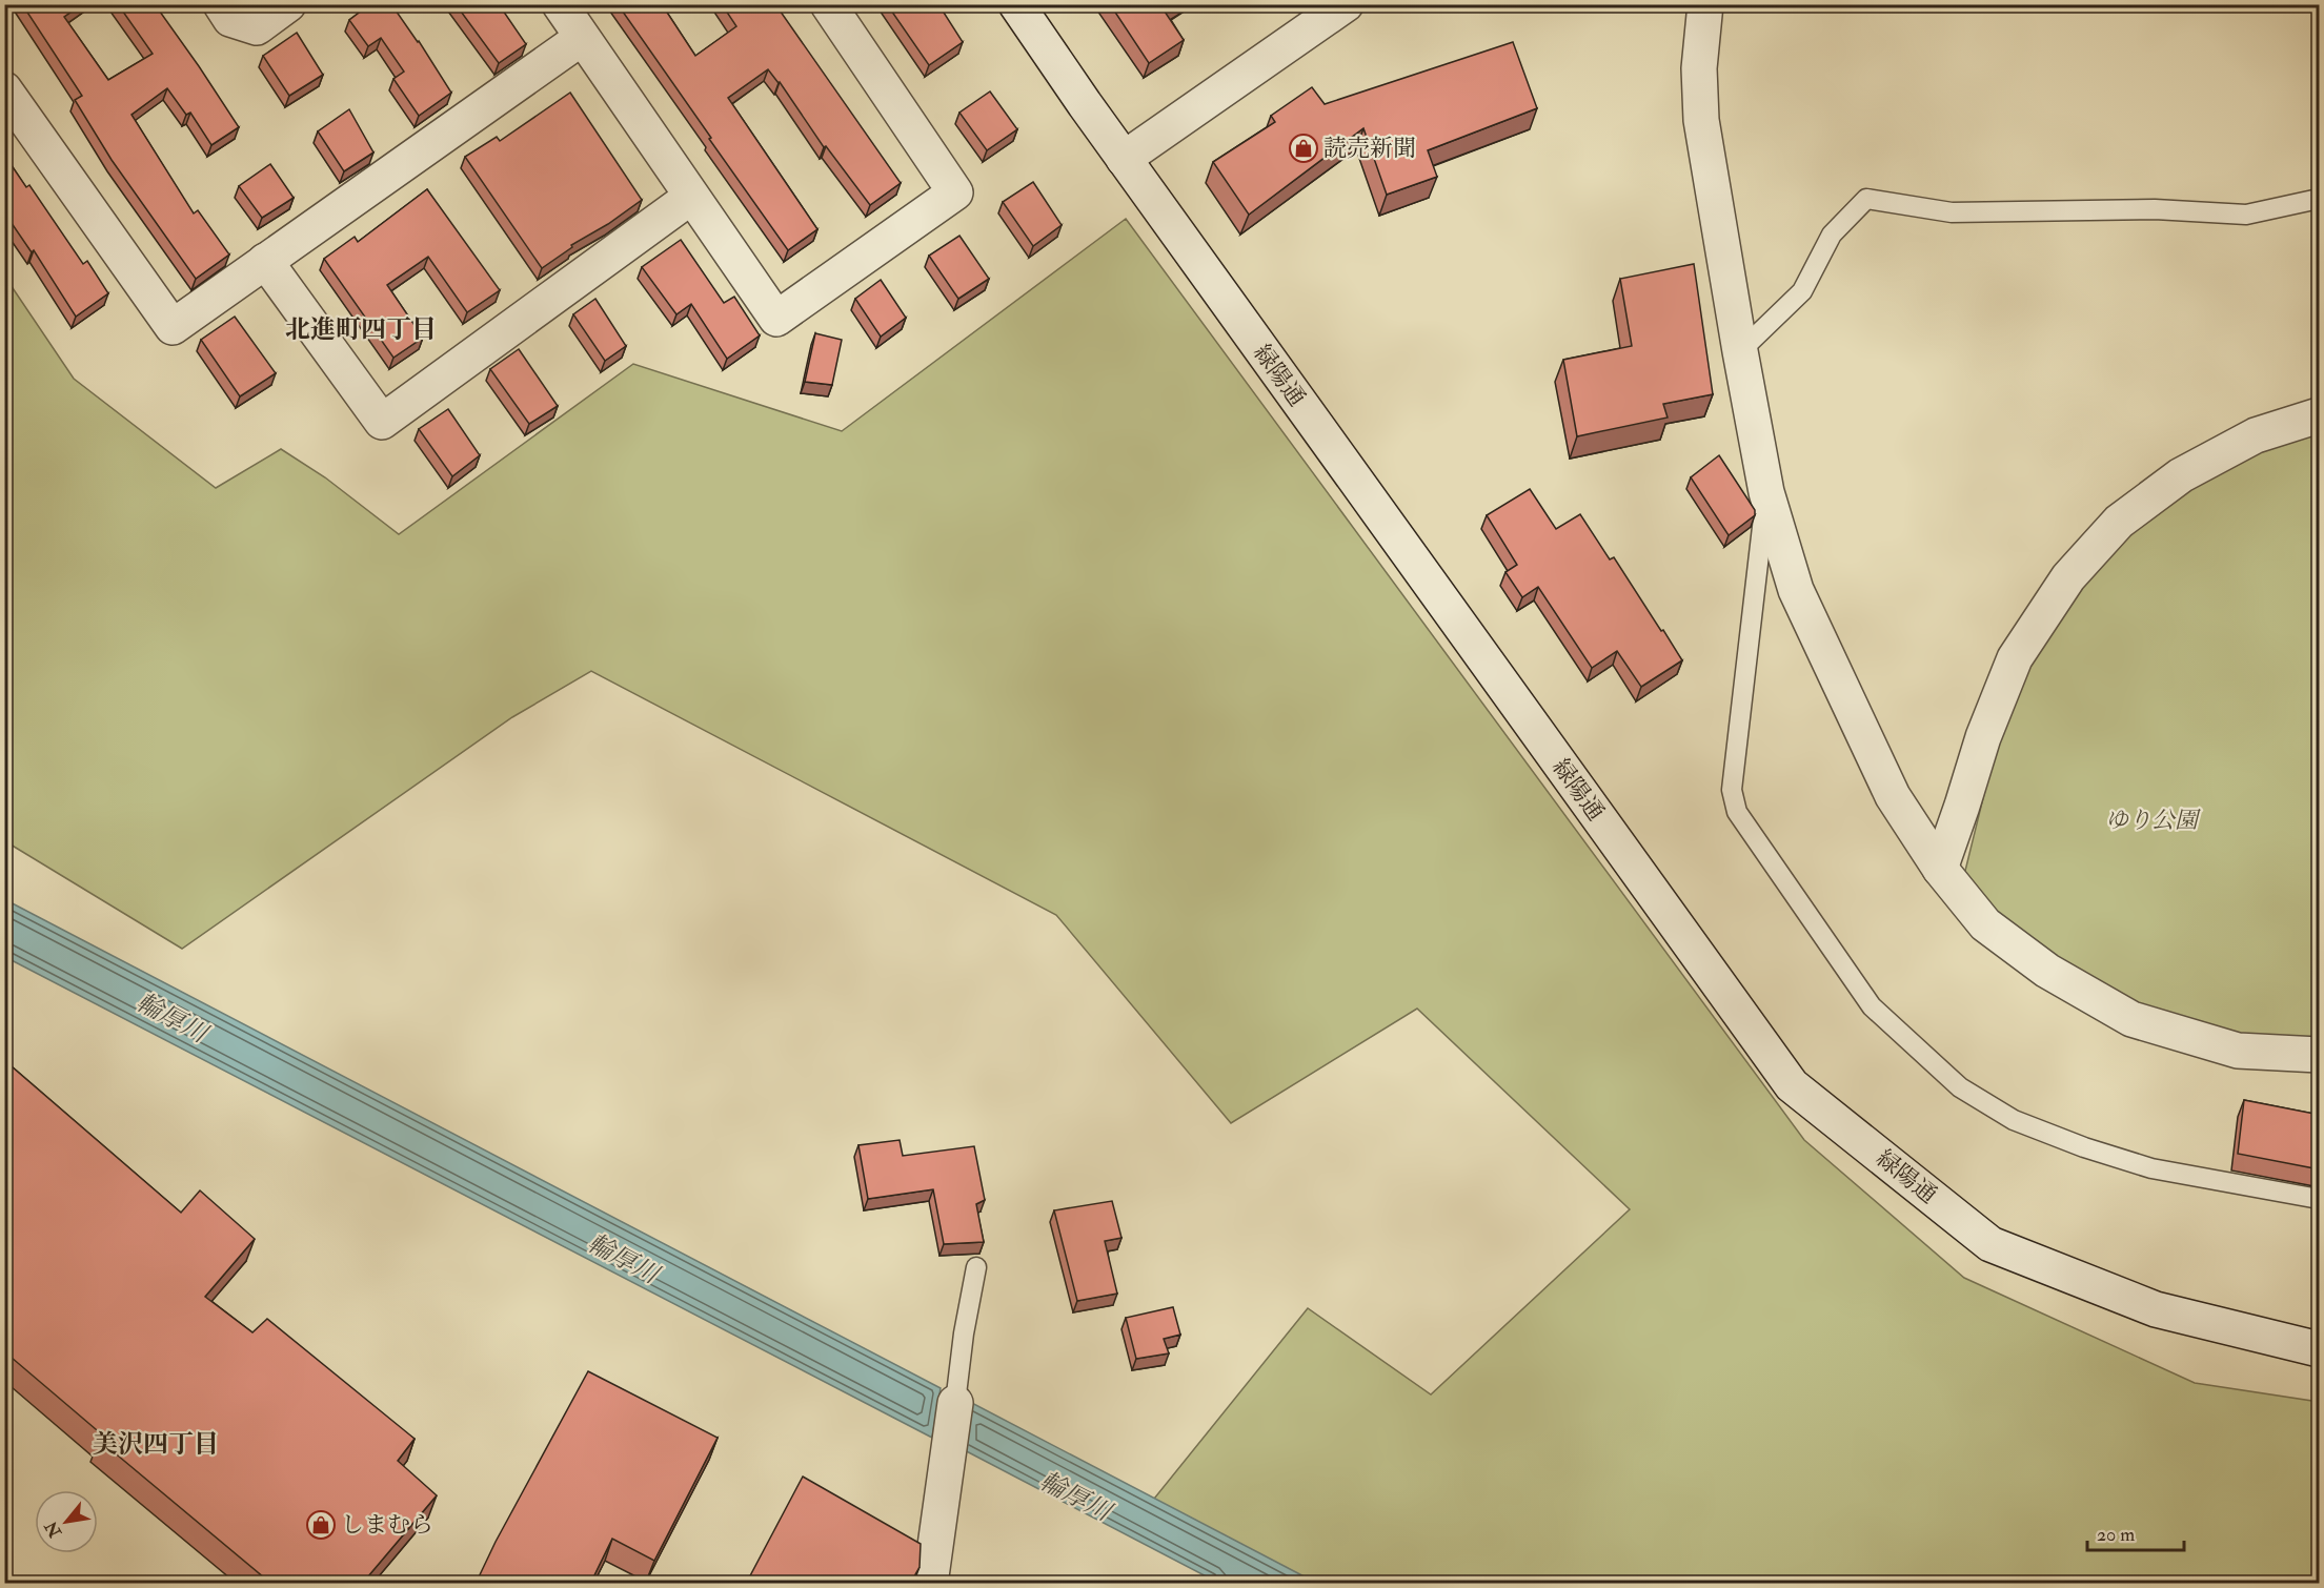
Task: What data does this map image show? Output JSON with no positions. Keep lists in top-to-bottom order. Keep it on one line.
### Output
{"streets":{"street":["緑陽通"]},"districts":["北進町四丁目","美沢四丁目"],"water":["輪厚川"],"parks":["ゆり公園"],"places":{"shop":["読売新聞","しまむら"]},"scale_bar":"20 m","north":"bottom left"}
